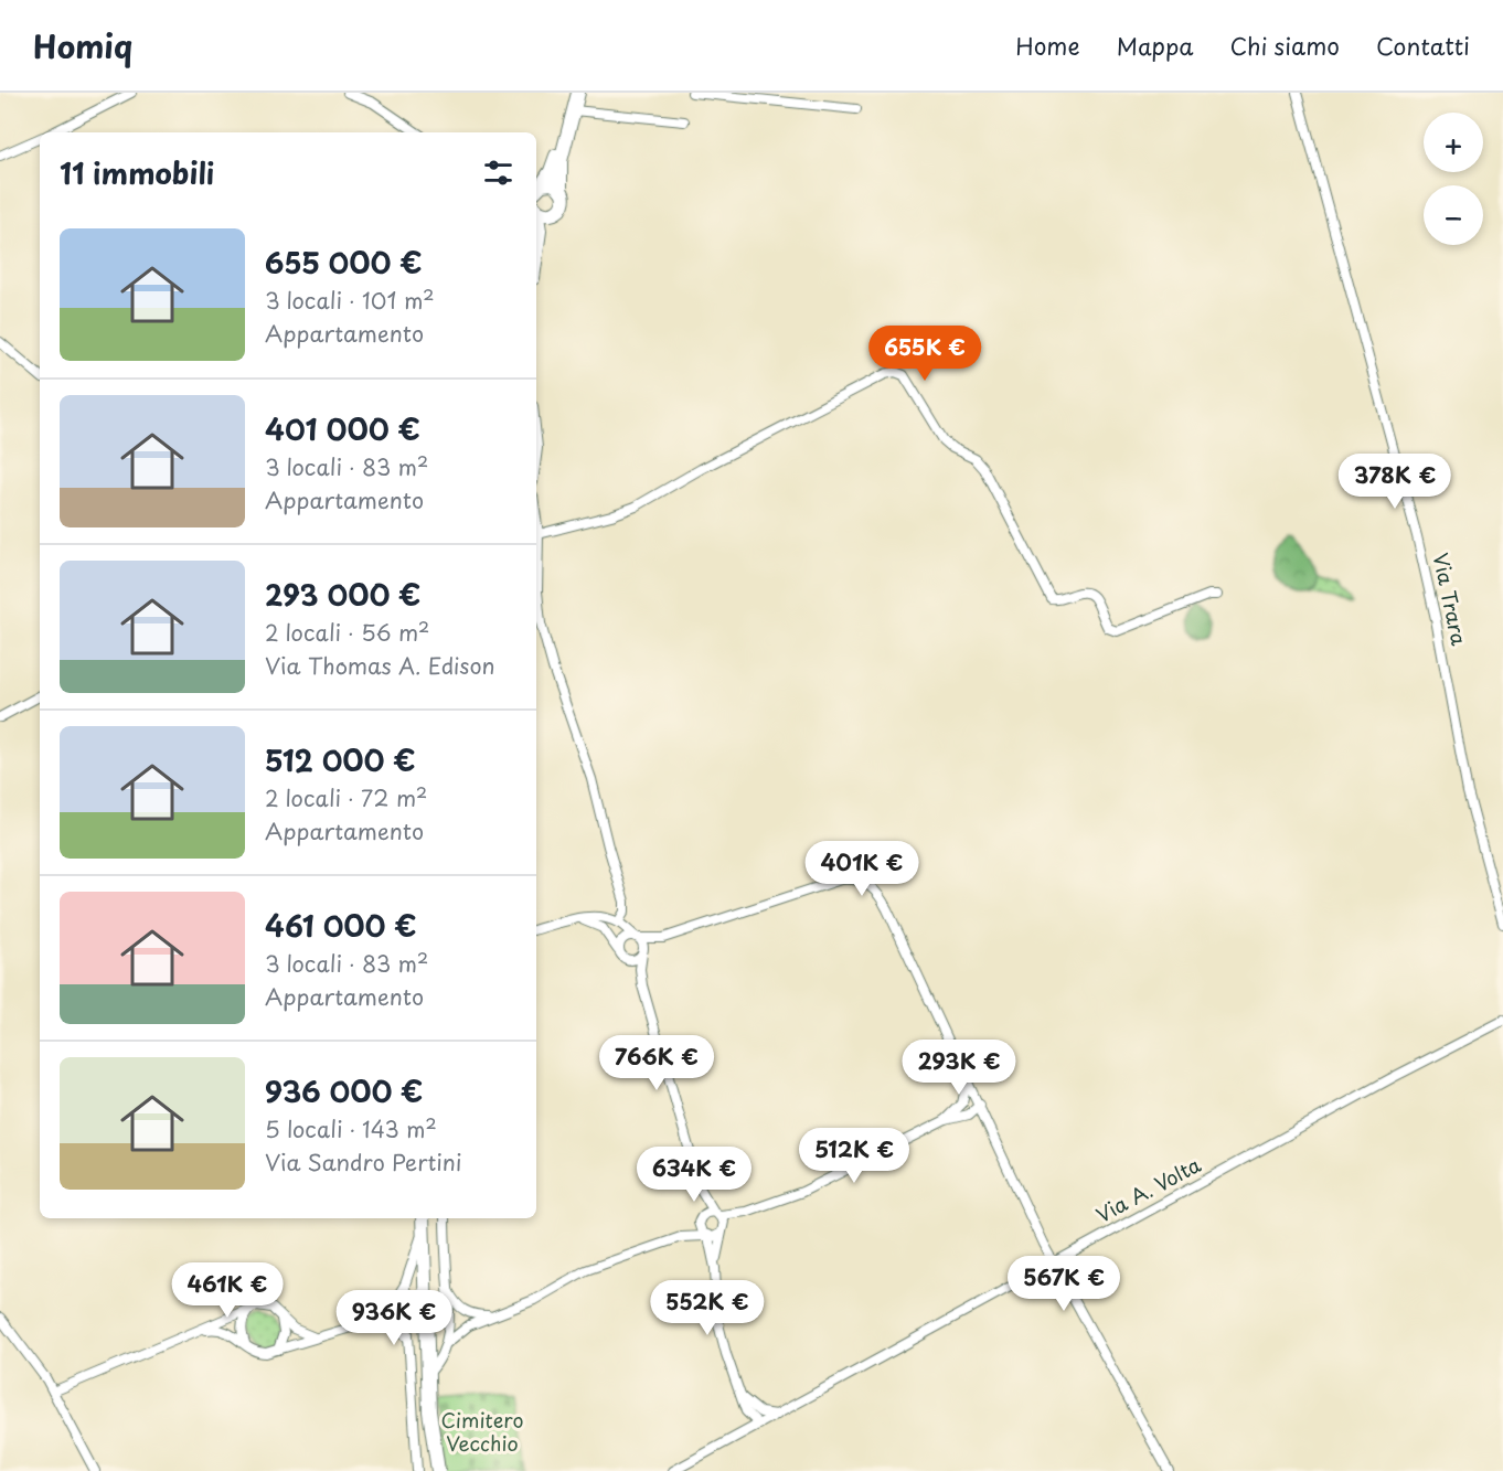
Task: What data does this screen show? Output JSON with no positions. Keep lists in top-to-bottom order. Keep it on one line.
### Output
{"streets":{"street":["Via Trara","Via A. Volta"]},"parks":["Cimitero Vecchio"],"page":{"header":"Homiq","nav":["Home","Mappa","Chi siamo","Contatti"],"map_buttons":["+","−"],"heading":"11 immobili","list":[{"name":"655 000 €","note":"3 locali · 101 m² · Appartamento"},{"name":"401 000 €","note":"3 locali · 83 m² · Appartamento"},{"name":"293 000 €","note":"2 locali · 56 m² · Via Thomas A. Edison"},{"name":"512 000 €","note":"2 locali · 72 m² · Appartamento"},{"name":"461 000 €","note":"3 locali · 83 m² · Appartamento"},{"name":"936 000 €","note":"5 locali · 143 m² · Via Sandro Pertini"}],"price":["655K €","378K €","401K €","766K €","293K €","512K €","634K €","567K €","461K €","552K €","936K €"]}}
